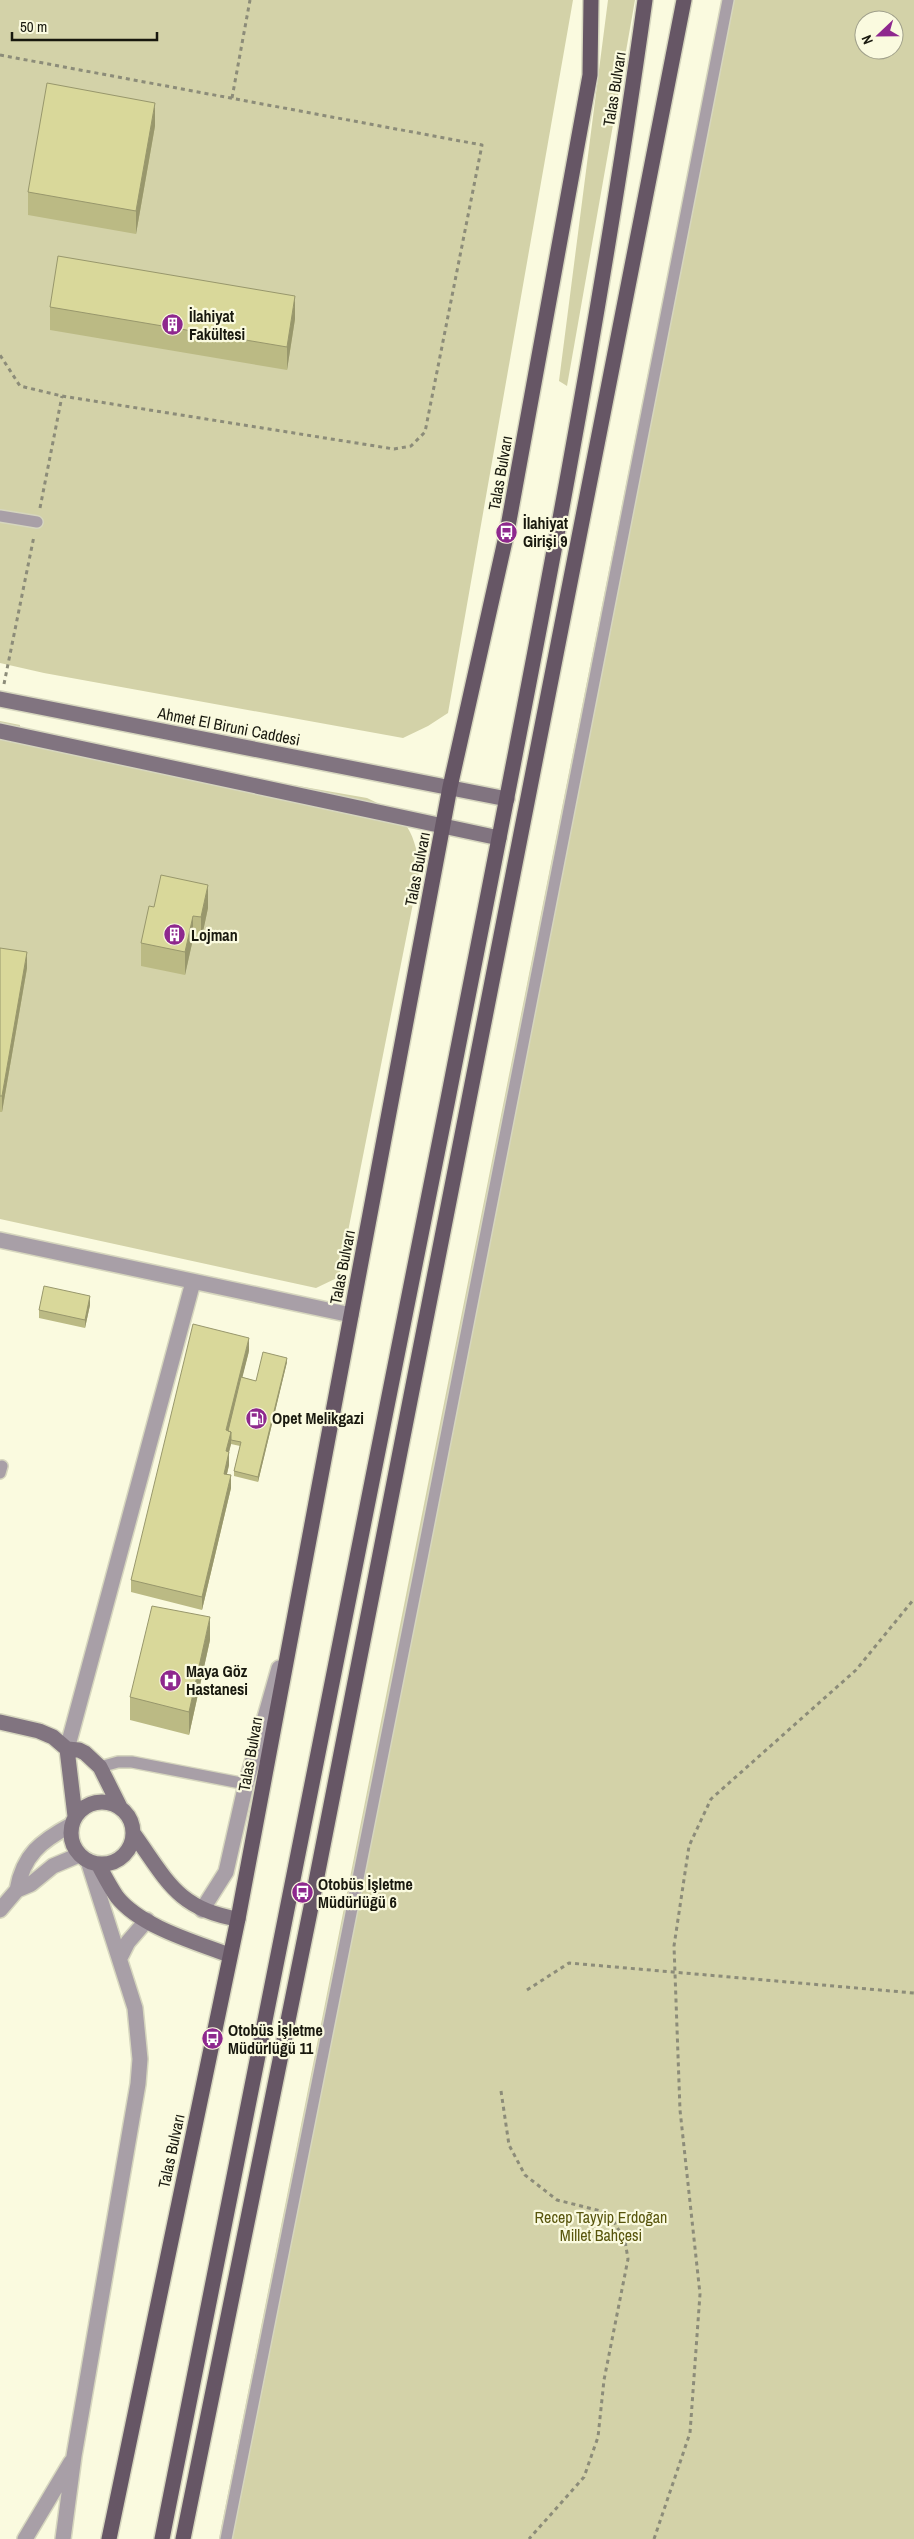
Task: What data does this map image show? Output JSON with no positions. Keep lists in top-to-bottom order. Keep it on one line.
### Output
{"streets":{"main road":["Talas Bulvarı"],"street":["Ahmet El Biruni Caddesi"]},"crossings":[["Talas Bulvarı","Ahmet El Biruni Caddesi"]],"parks":["Recep Tayyip Erdoğan Millet Bahçesi"],"places":{"building":["İlahiyat Fakültesi","Lojman"],"bus stop":["İlahiyat Girişi 9","Otobüs İşletme Müdürlüğü 6","Otobüs İşletme Müdürlüğü 11"],"fuel station":["Opet Melikgazi"],"hospital":["Maya Göz Hastanesi"]},"scale_bar":"50 m","north":"left"}
